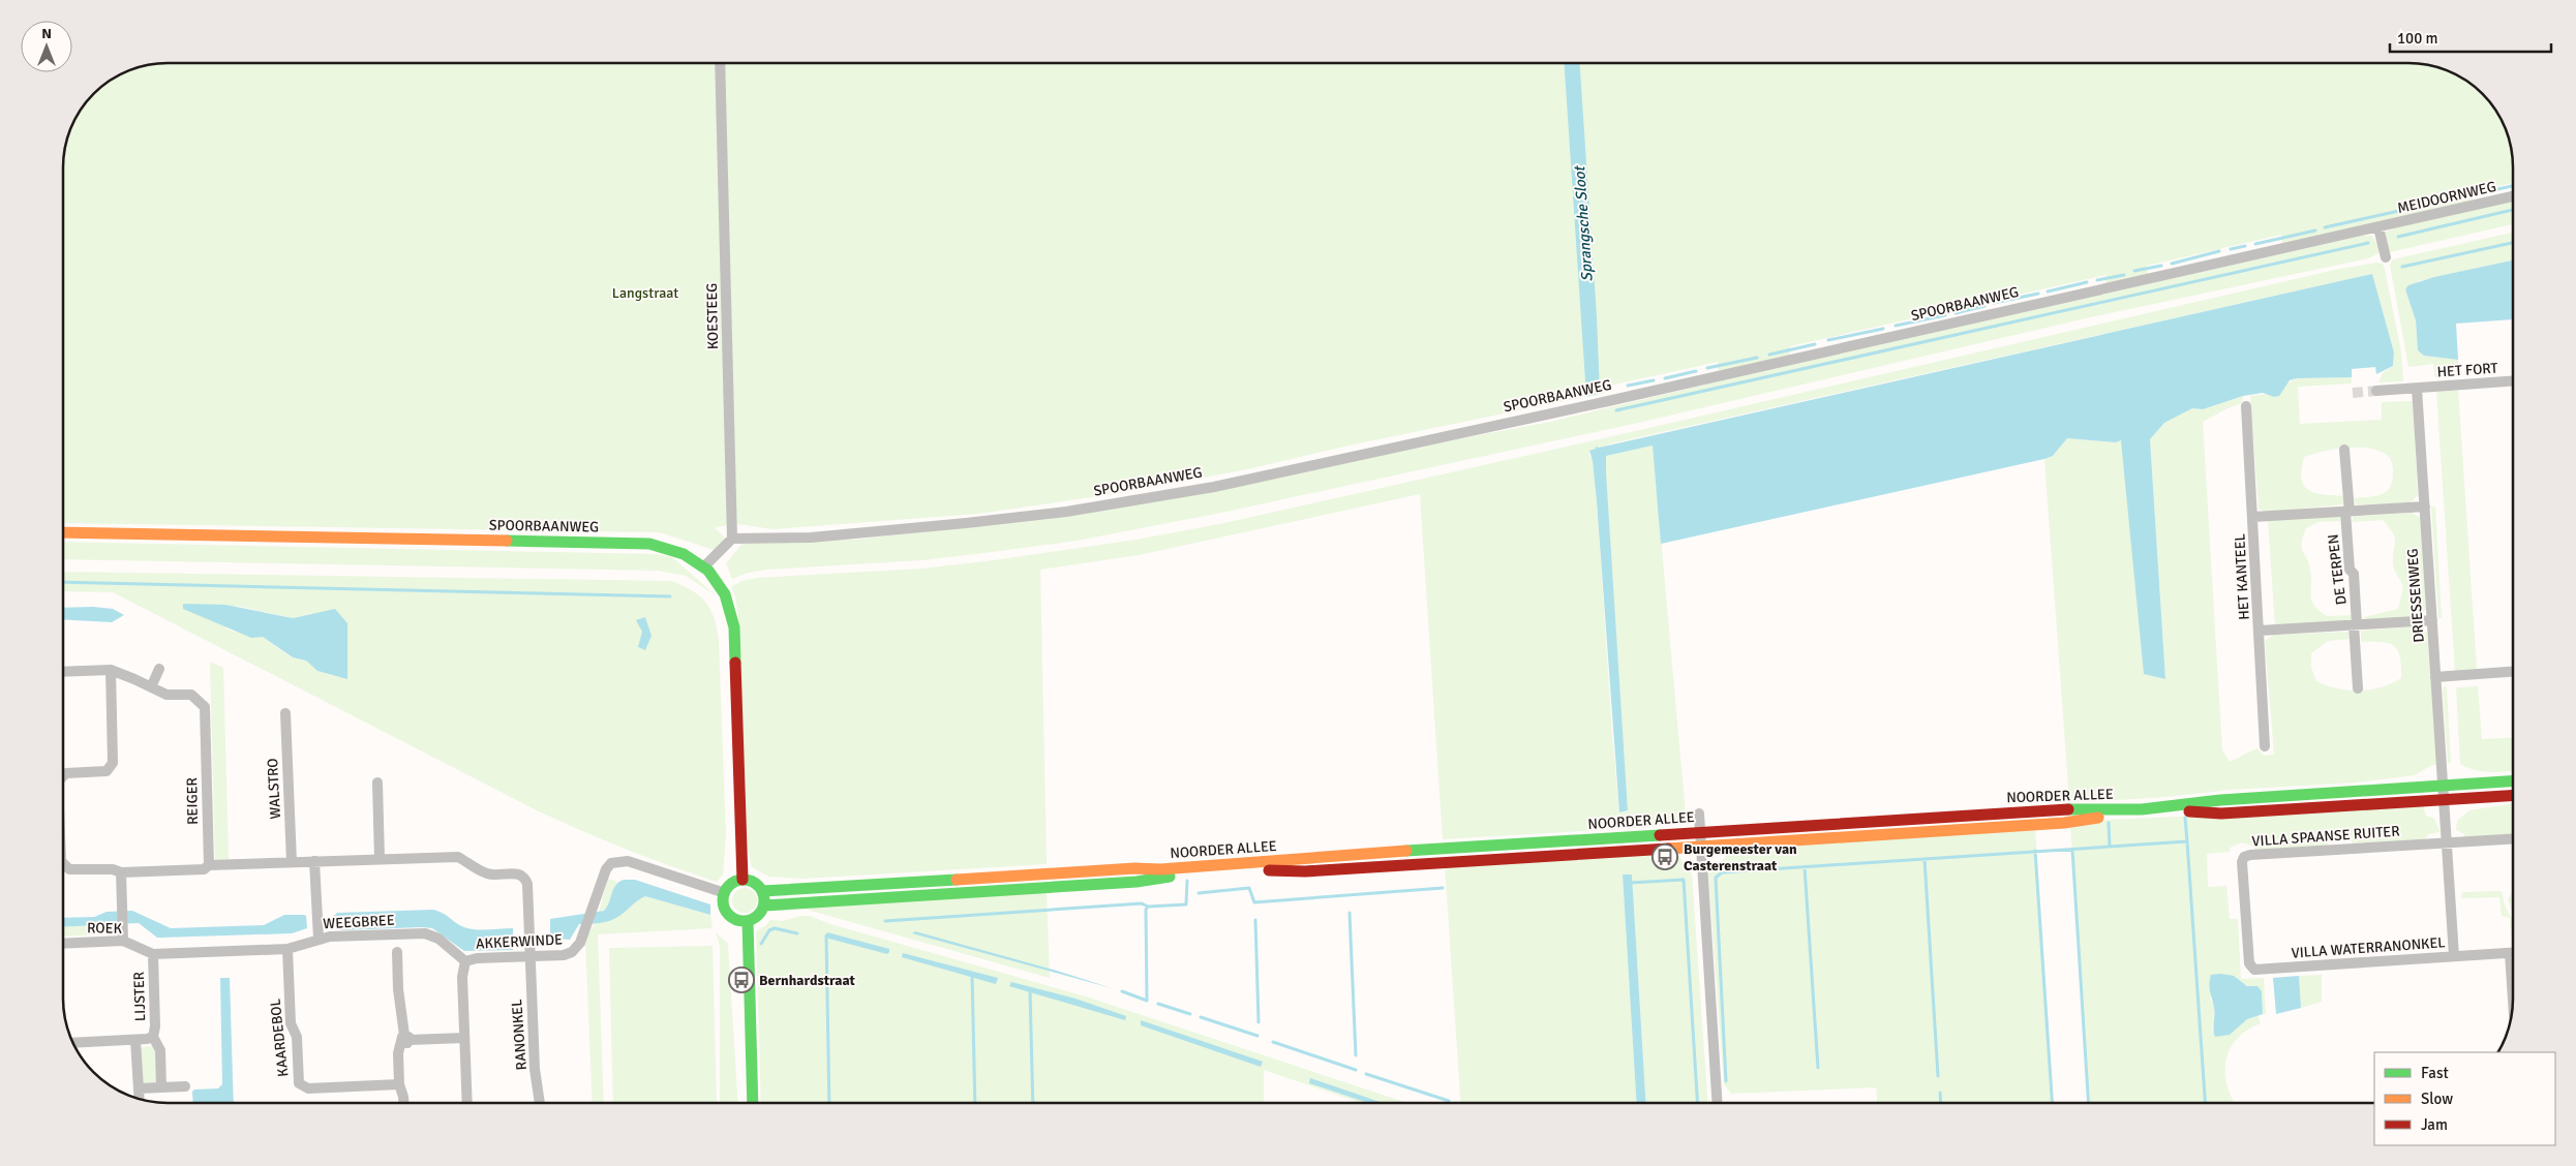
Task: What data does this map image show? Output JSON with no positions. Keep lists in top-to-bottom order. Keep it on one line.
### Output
{"streets":{"street":["MEIDOORNWEG","SPOORBAANWEG","KOESTEEG","HET FORT","DE TERPEN","HET KANTEEL","DRIESSENWEG","WALSTRO","NOORDER ALLEE","REIGER","VILLA SPAANSE RUITER","WEEGBREE","ROEK","AKKERWINDE","VILLA WATERRANONKEL","LIJSTER","RANONKEL","KAARDEBOL"]},"crossings":[["MEIDOORNWEG","SPOORBAANWEG"],["SPOORBAANWEG","KOESTEEG"],["SPOORBAANWEG","NOORDER ALLEE"],["SPOORBAANWEG","AKKERWINDE"],["HET FORT","DRIESSENWEG"],["DE TERPEN","HET KANTEEL"],["DE TERPEN","DRIESSENWEG"],["DRIESSENWEG","NOORDER ALLEE"],["DRIESSENWEG","VILLA WATERRANONKEL"],["NOORDER ALLEE","AKKERWINDE"],["NOORDER ALLEE","VILLA WATERRANONKEL"],["VILLA SPAANSE RUITER","VILLA WATERRANONKEL"],["WEEGBREE","ROEK"],["WEEGBREE","AKKERWINDE"],["WEEGBREE","LIJSTER"],["WEEGBREE","KAARDEBOL"],["ROEK","LIJSTER"],["AKKERWINDE","RANONKEL"]],"water":["Sprangsche Sloot"],"parks":["Langstraat"],"places":{"bus stop":["Burgemeester van Casterenstraat","Bernhardstraat"]},"legend":["Fast","Slow","Jam"],"scale_bar":"100 m","north":"top"}
